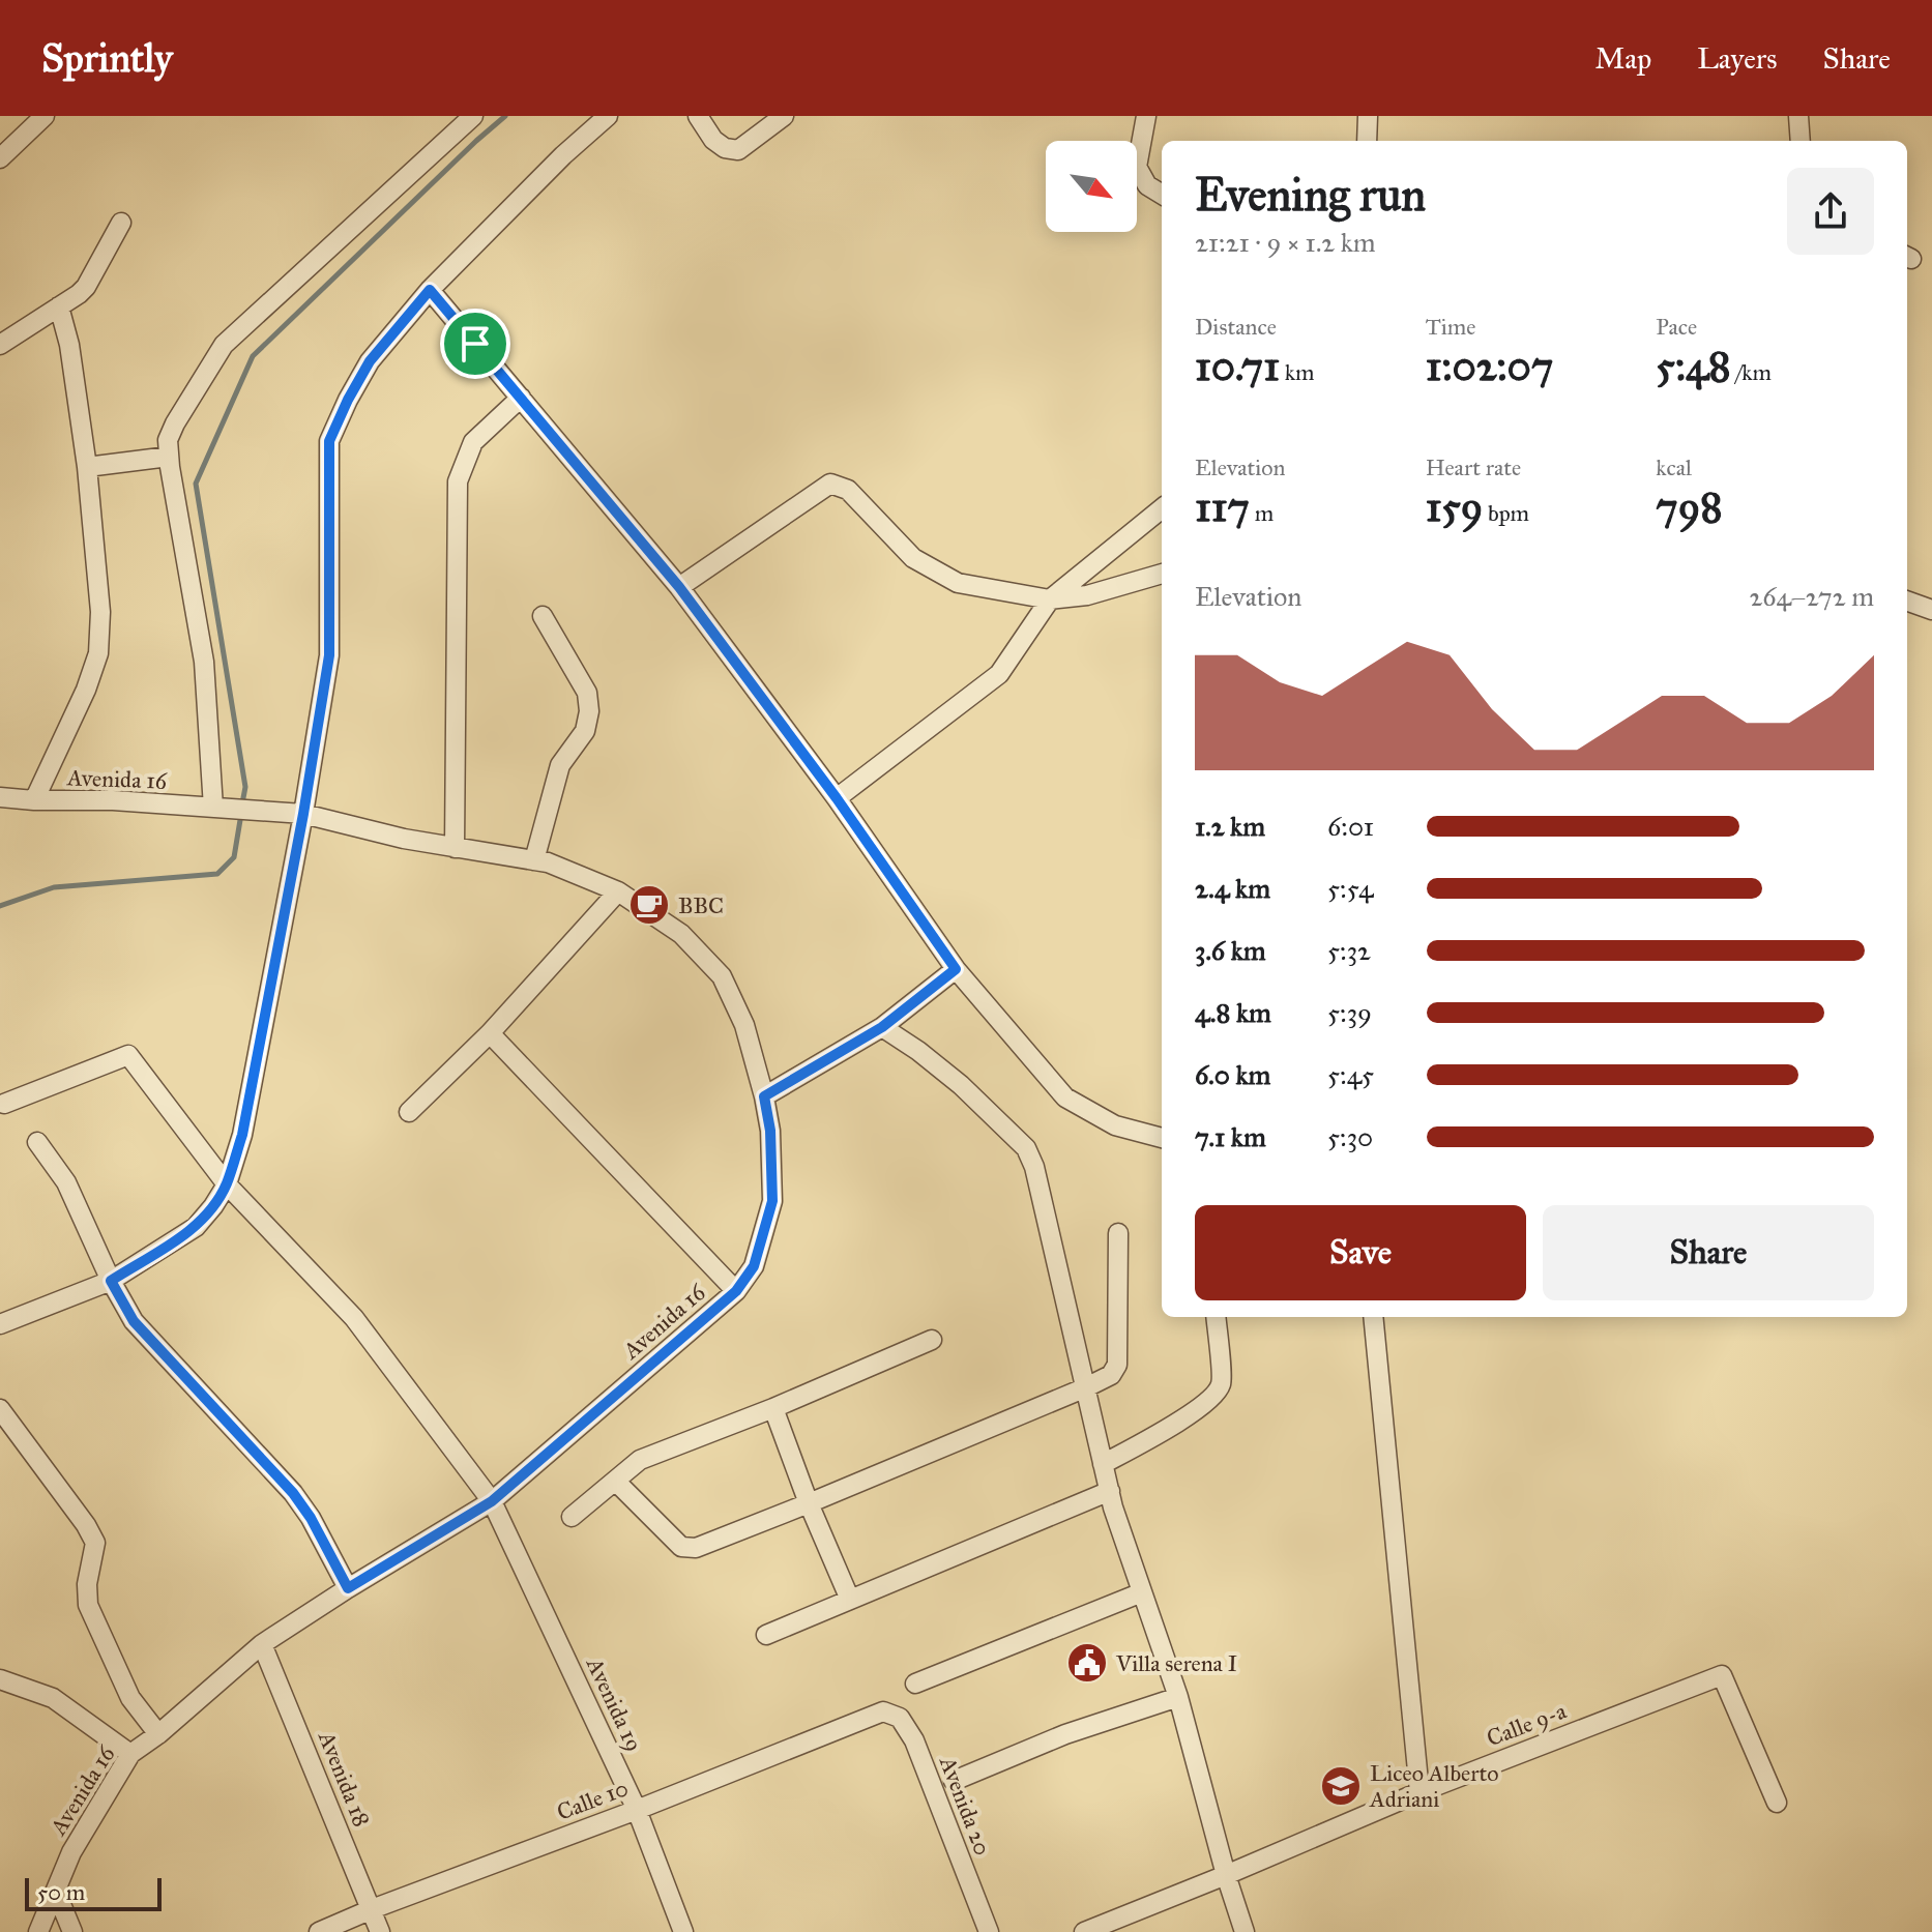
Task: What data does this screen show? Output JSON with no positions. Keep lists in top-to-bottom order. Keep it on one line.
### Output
{"streets":{"street":["Avenida 16","Avenida 19","Calle 9-a","Avenida 18","Calle 10","Avenida 20"]},"crossings":[["Avenida 16","Avenida 19"],["Avenida 16","Avenida 18"],["Avenida 19","Calle 10"],["Avenida 18","Calle 10"],["Calle 10","Avenida 20"]],"places":{"cafe":["BBC"],"public building":["Villa serena I"],"school or university":["Liceo Alberto Adriani"]},"scale_bar":"50 m","north":"bottom right","page":{"header":"Sprintly","nav":["Map","Layers","Share"],"heading":["Evening run","21:21 · 9 × 1.2 km"],"stats":[["Distance","10.71 km"],["Time","1:02:07"],["Pace","5:48 /km"],["Elevation","117 m"],["Heart rate","159 bpm"],["kcal","798"]],"chart":["Elevation","264–272 m"],"list":[{"name":"1.2 km","note":"6:01"},{"name":"2.4 km","note":"5:54"},{"name":"3.6 km","note":"5:32"},{"name":"4.8 km","note":"5:39"},{"name":"6.0 km","note":"5:45"},{"name":"7.1 km","note":"5:30"}],"buttons":["Save","Share"],"scale":"50 m"}}
